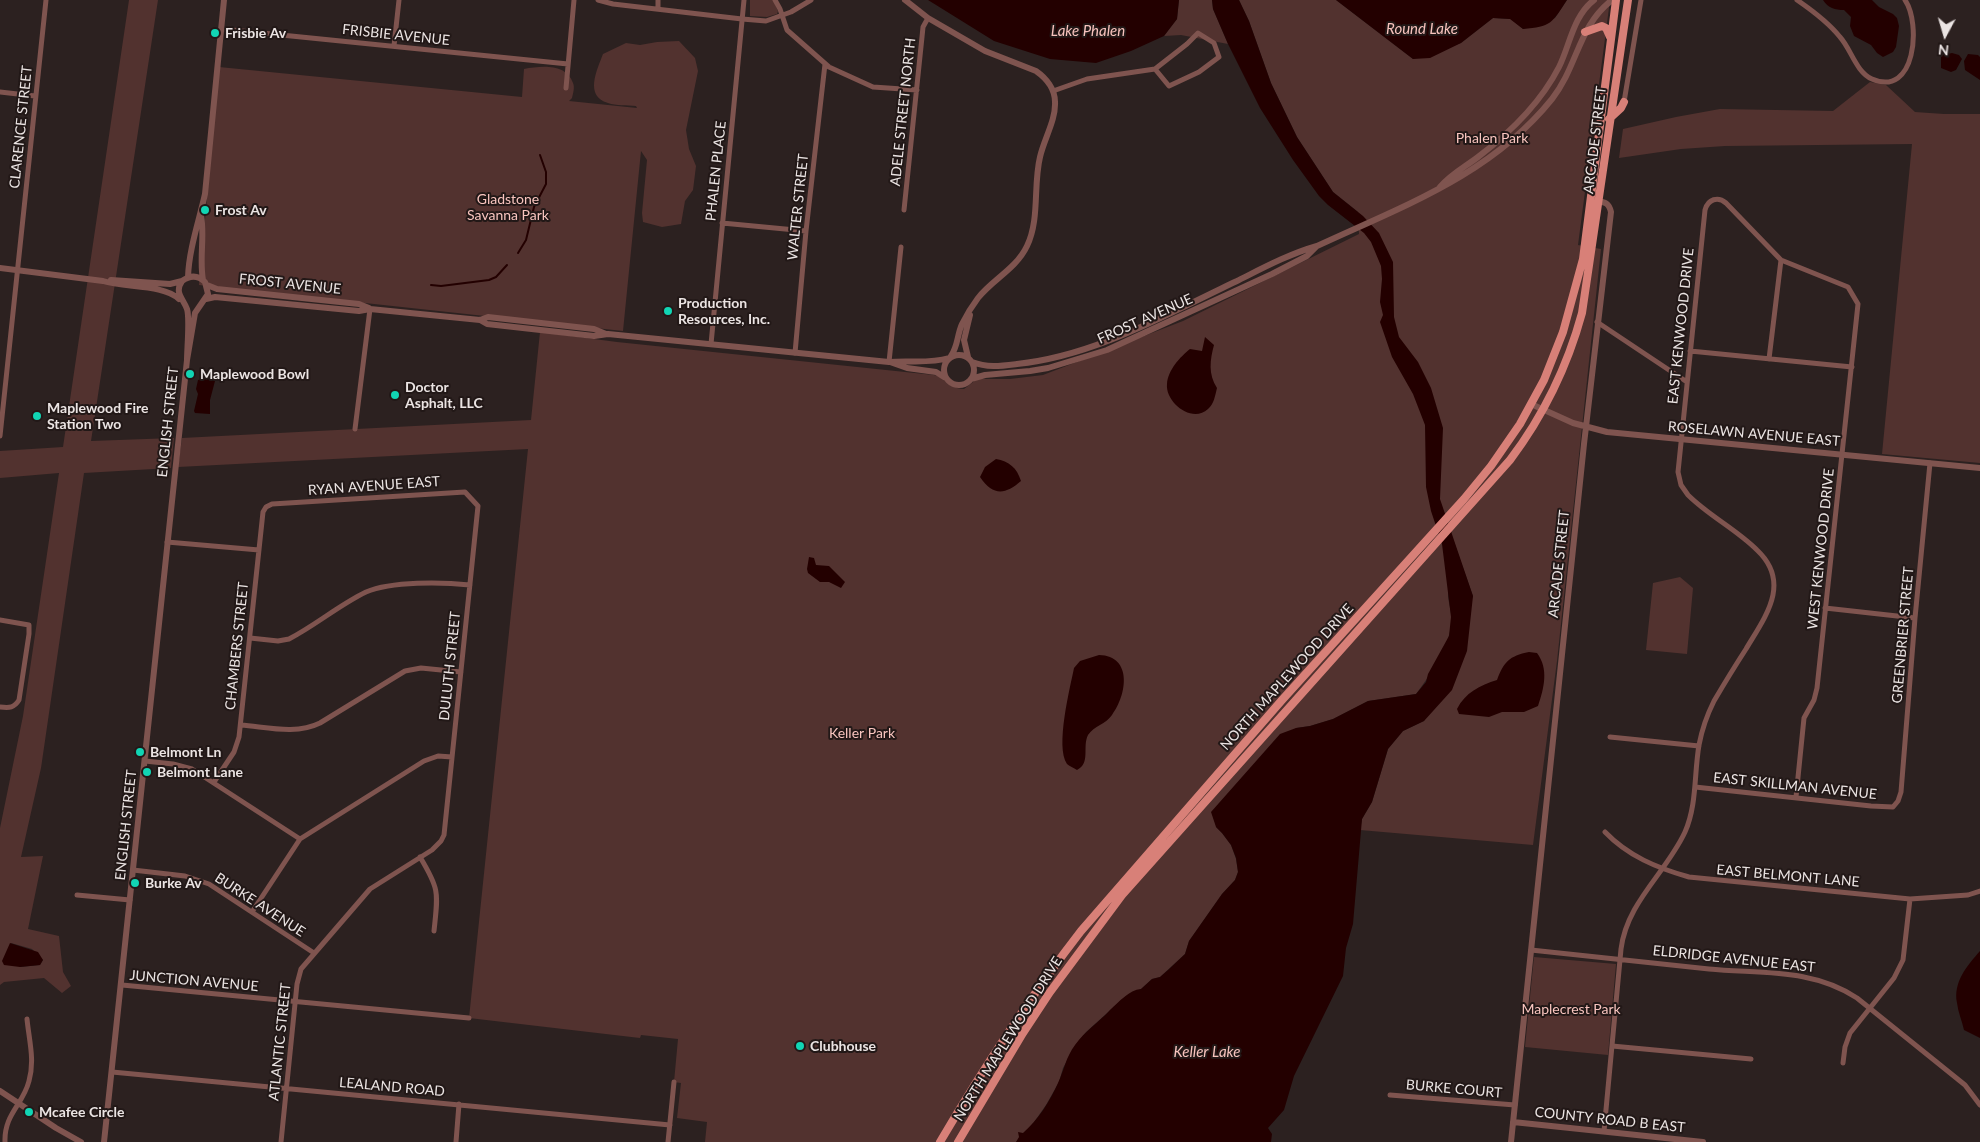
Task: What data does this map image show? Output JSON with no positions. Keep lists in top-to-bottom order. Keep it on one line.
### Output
{"streets":{"main road":["ARCADE STREET","NORTH MAPLEWOOD DRIVE"],"street":["FRISBIE AVENUE","ADELE STREET NORTH","CLARENCE STREET","PHALEN PLACE","WALTER STREET","FROST AVENUE","EAST KENWOOD DRIVE","ENGLISH STREET","ROSELAWN AVENUE EAST","RYAN AVENUE EAST","WEST KENWOOD DRIVE","GREENBRIER STREET","CHAMBERS STREET","DULUTH STREET","EAST SKILLMAN AVENUE","EAST BELMONT LANE","BURKE AVENUE","ELDRIDGE AVENUE EAST","JUNCTION AVENUE","ATLANTIC STREET","LEALAND ROAD","BURKE COURT","COUNTY ROAD B EAST"]},"crossings":[["ARCADE STREET","ROSELAWN AVENUE EAST"],["ARCADE STREET","NORTH MAPLEWOOD DRIVE"],["ARCADE STREET","ELDRIDGE AVENUE EAST"],["ARCADE STREET","BURKE COURT"],["ARCADE STREET","COUNTY ROAD B EAST"],["PHALEN PLACE","FROST AVENUE"],["WALTER STREET","FROST AVENUE"],["FROST AVENUE","ENGLISH STREET"],["EAST KENWOOD DRIVE","ROSELAWN AVENUE EAST"],["EAST KENWOOD DRIVE","WEST KENWOOD DRIVE"],["EAST KENWOOD DRIVE","EAST SKILLMAN AVENUE"],["EAST KENWOOD DRIVE","EAST BELMONT LANE"],["EAST KENWOOD DRIVE","ELDRIDGE AVENUE EAST"],["EAST KENWOOD DRIVE","COUNTY ROAD B EAST"],["ENGLISH STREET","BURKE AVENUE"],["ENGLISH STREET","JUNCTION AVENUE"],["ENGLISH STREET","LEALAND ROAD"],["ROSELAWN AVENUE EAST","WEST KENWOOD DRIVE"],["ROSELAWN AVENUE EAST","GREENBRIER STREET"],["ROSELAWN AVENUE EAST","NORTH MAPLEWOOD DRIVE"],["RYAN AVENUE EAST","CHAMBERS STREET"],["RYAN AVENUE EAST","DULUTH STREET"],["WEST KENWOOD DRIVE","EAST SKILLMAN AVENUE"],["GREENBRIER STREET","EAST SKILLMAN AVENUE"],["DULUTH STREET","ATLANTIC STREET"],["BURKE AVENUE","ATLANTIC STREET"],["JUNCTION AVENUE","ATLANTIC STREET"],["ATLANTIC STREET","LEALAND ROAD"]],"water":["Round Lake","Lake Phalen","Keller Lake"],"parks":["Phalen Park","Gladstone Savanna Park","Keller Park","Maplecrest Park"],"places":["Frisbie Av","Frost Av","Production Resources, Inc.","Maplewood Bowl","Doctor Asphalt, LLC","Maplewood Fire Station Two","Belmont Ln","Belmont Lane","Burke Av","Clubhouse","Mcafee Circle"],"north":"bottom"}
